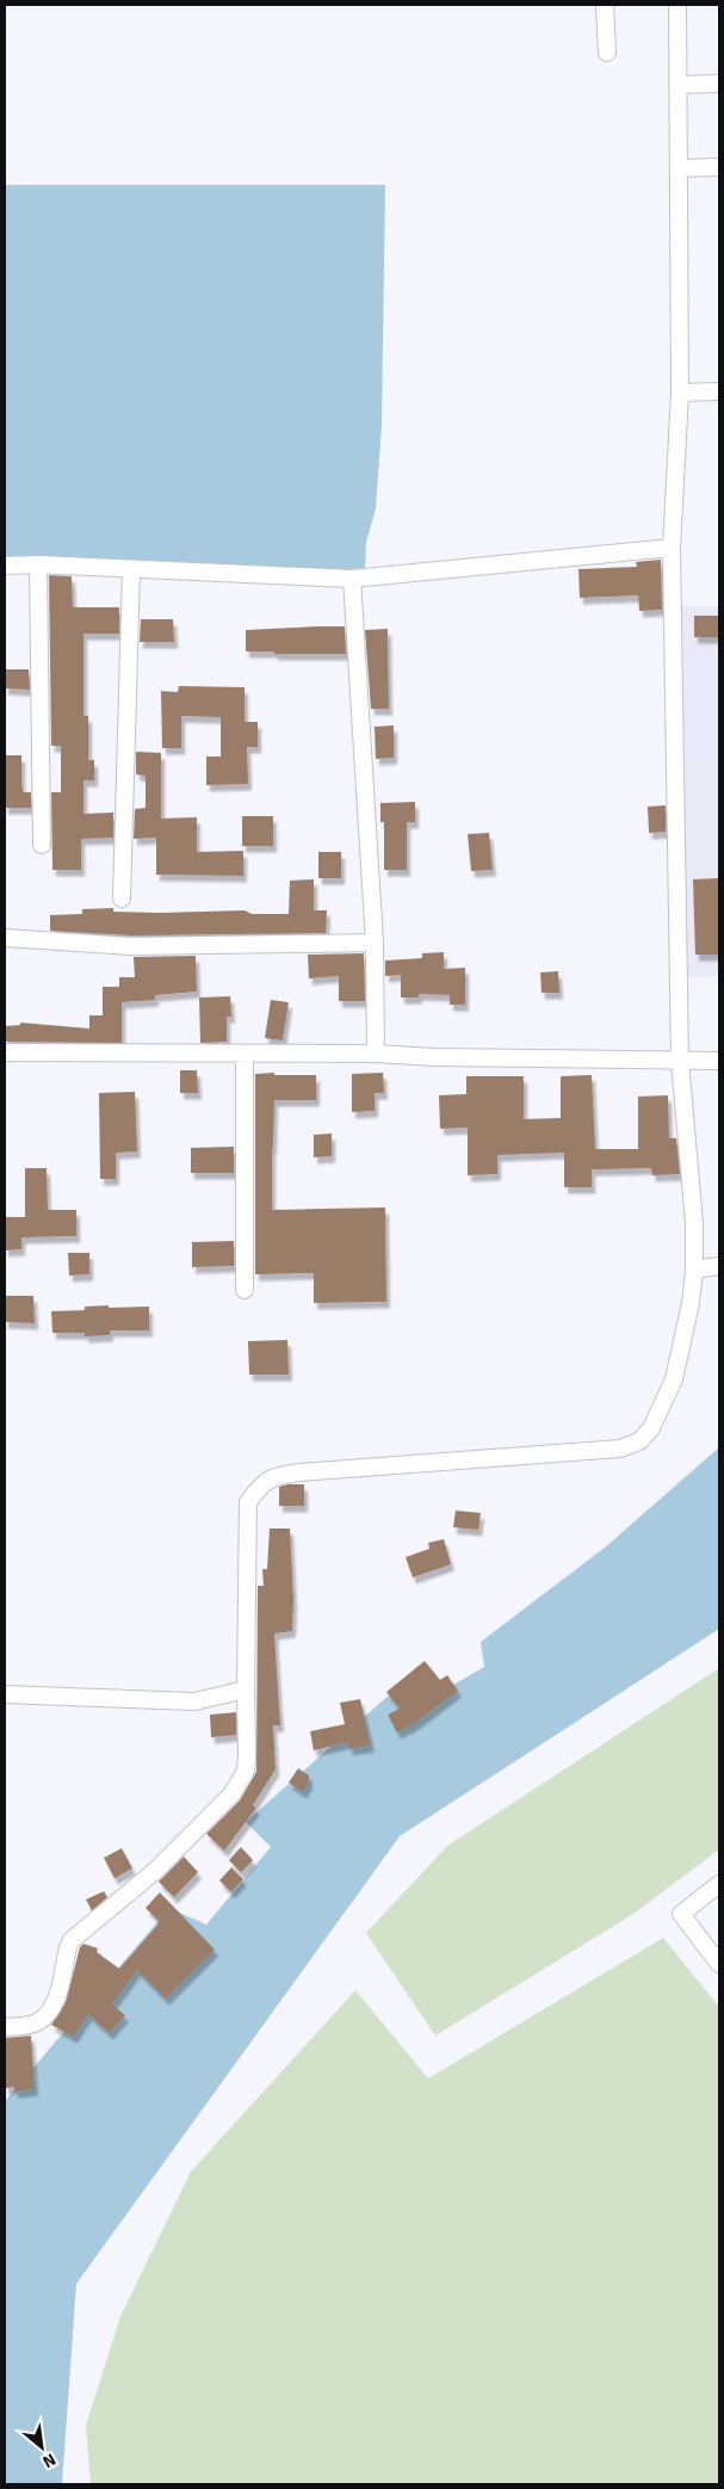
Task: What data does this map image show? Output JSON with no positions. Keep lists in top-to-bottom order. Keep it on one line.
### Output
{"north":"bottom right"}
